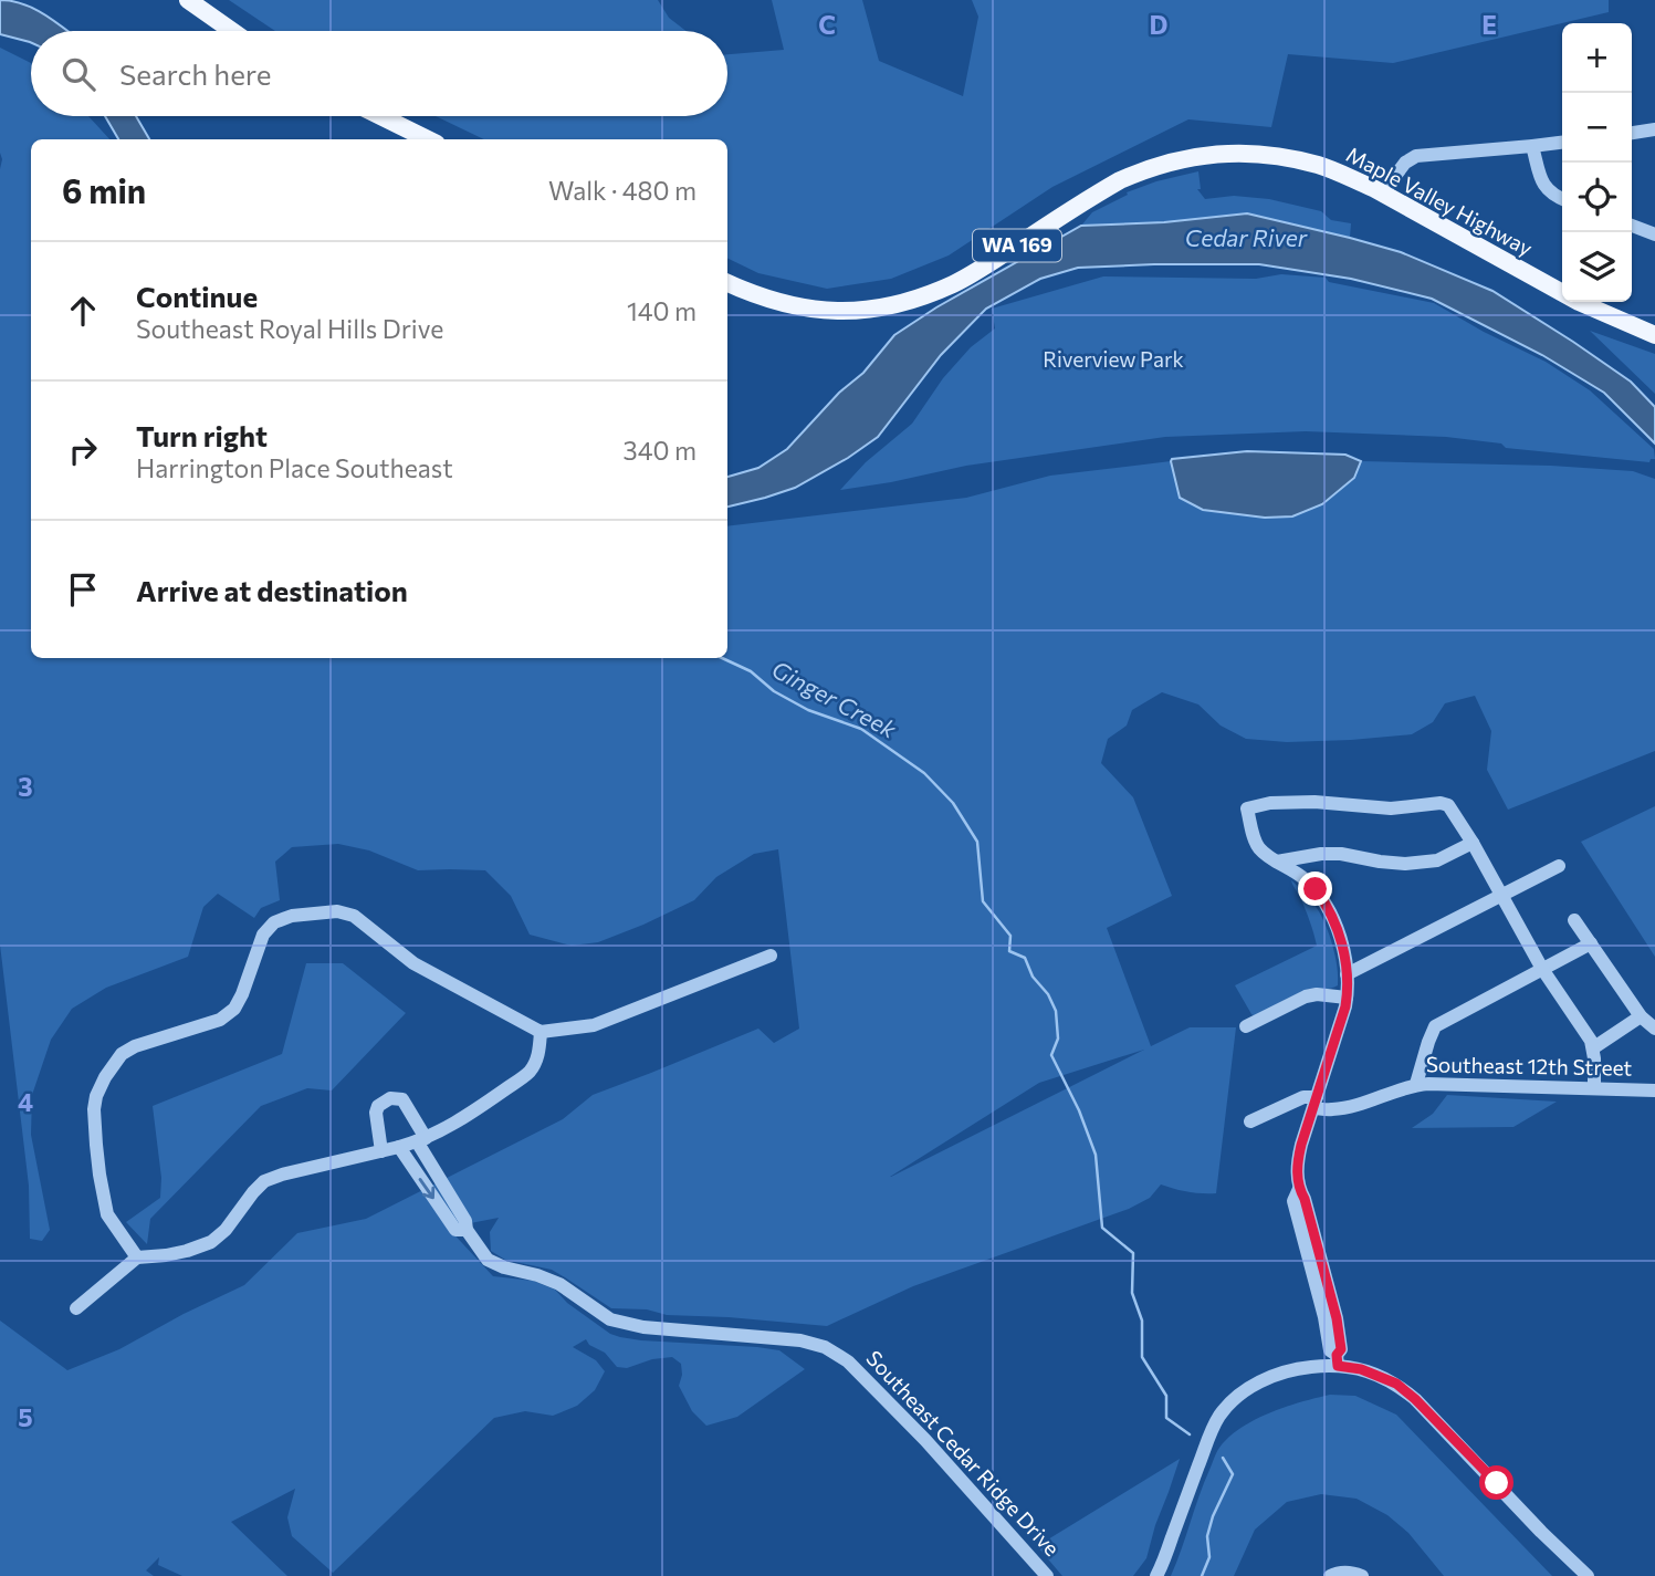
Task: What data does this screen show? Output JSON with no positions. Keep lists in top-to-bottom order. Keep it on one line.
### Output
{"streets":{"main road":["Maple Valley Highway","WA 169"],"street":["Southeast 12th Street","Southeast Cedar Ridge Drive"]},"water":["Cedar River","Ginger Creek"],"parks":["Riverview Park"],"page":{"map_buttons":["+","−"],"search":"Search here","heading":["6 min","Walk · 480 m"],"list":[["Continue","Southeast Royal Hills Drive","140 m"],["Turn right","Harrington Place Southeast","340 m"],"Arrive at destination"]},"grid":{"columns":["C","D","E"],"rows":["3","4","5"]}}
